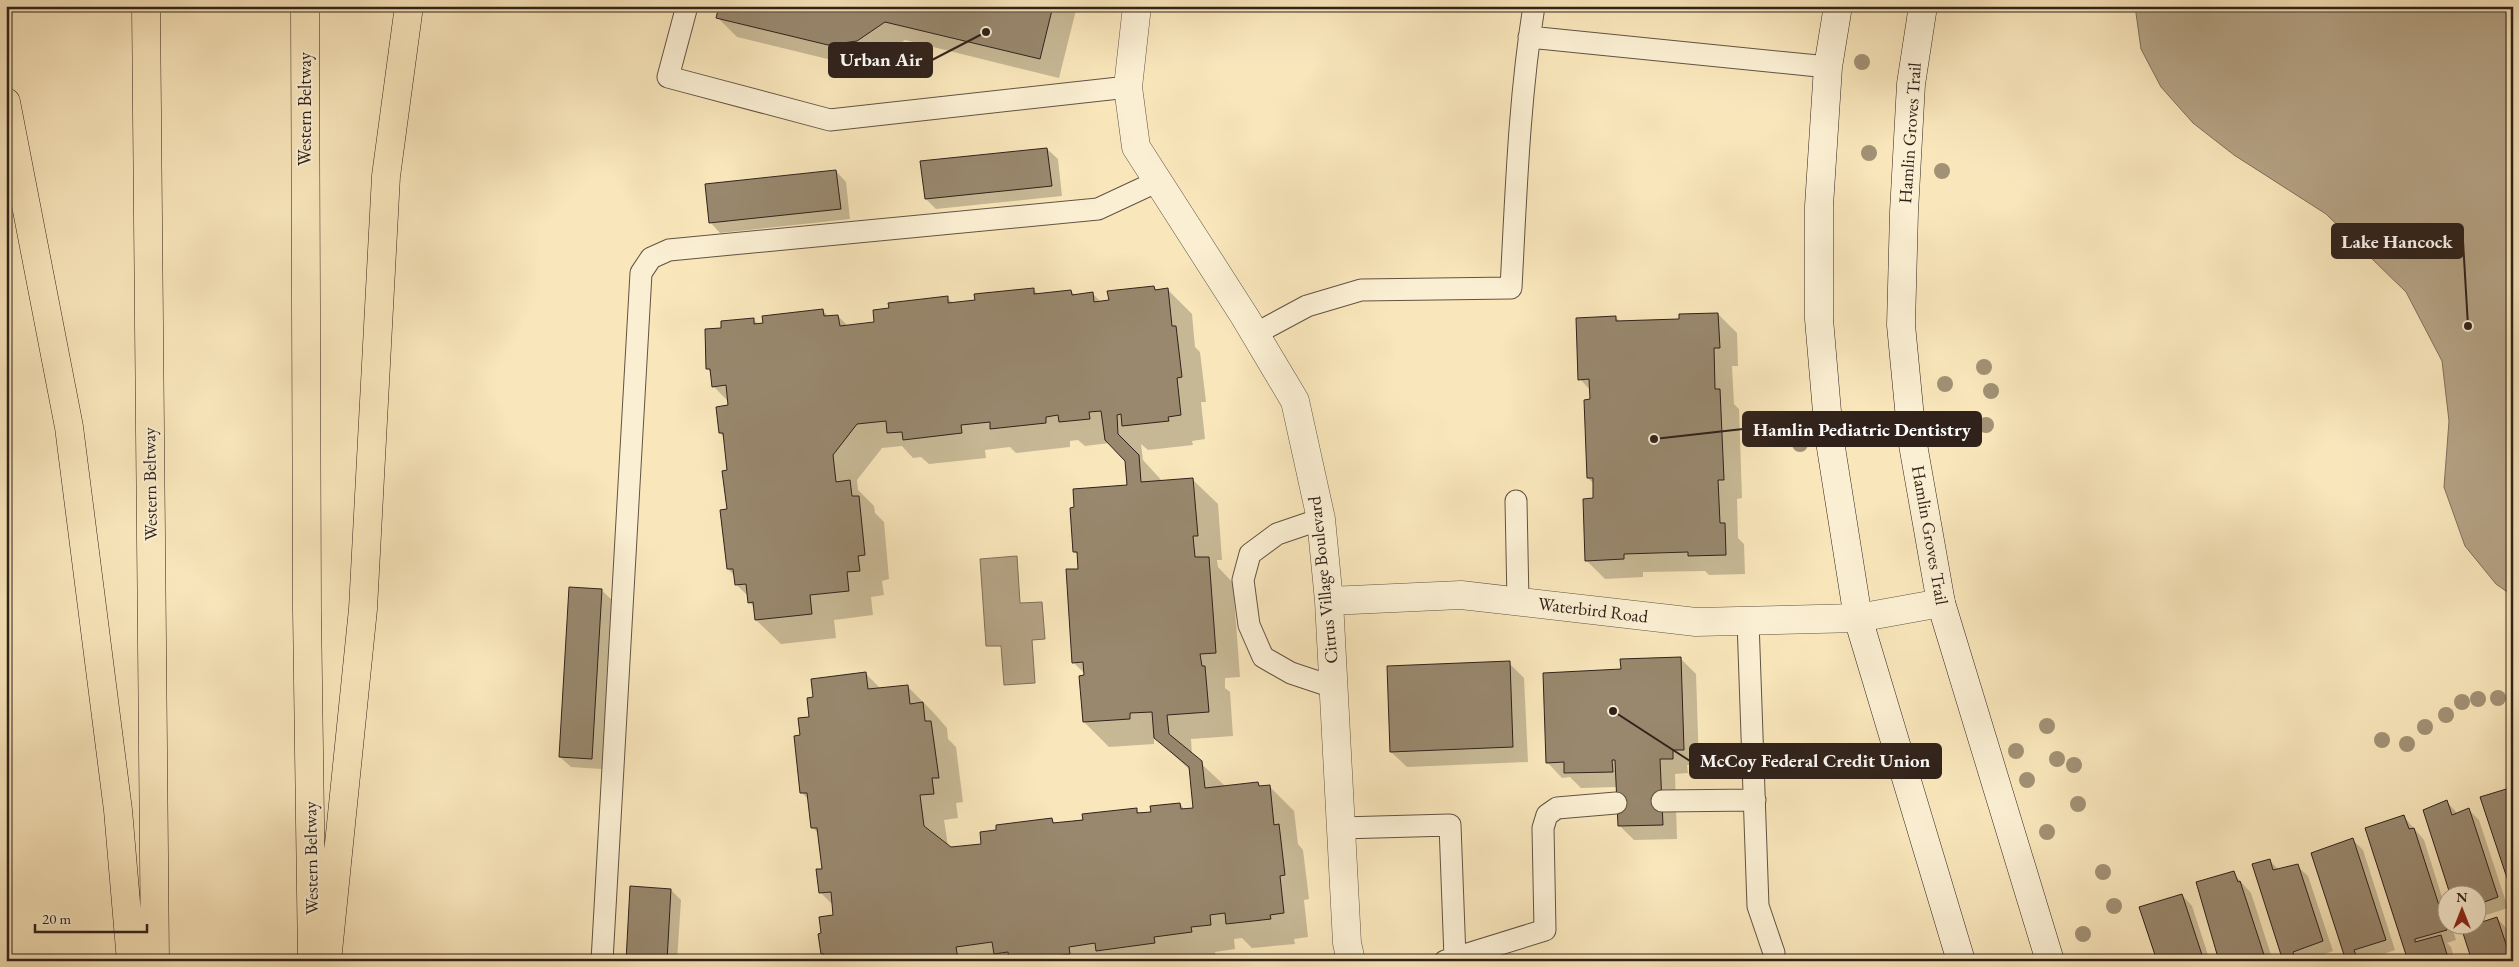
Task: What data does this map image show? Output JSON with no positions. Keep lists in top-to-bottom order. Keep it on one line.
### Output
{"streets":{"highway":["Western Beltway"],"main road":["Hamlin Groves Trail","Citrus Village Boulevard","Waterbird Road"]},"crossings":[["Hamlin Groves Trail","Waterbird Road"],["Citrus Village Boulevard","Waterbird Road"]],"places":["Urban Air","Lake Hancock","Hamlin Pediatric Dentistry","McCoy Federal Credit Union"],"scale_bar":"20 m","north":"top"}
